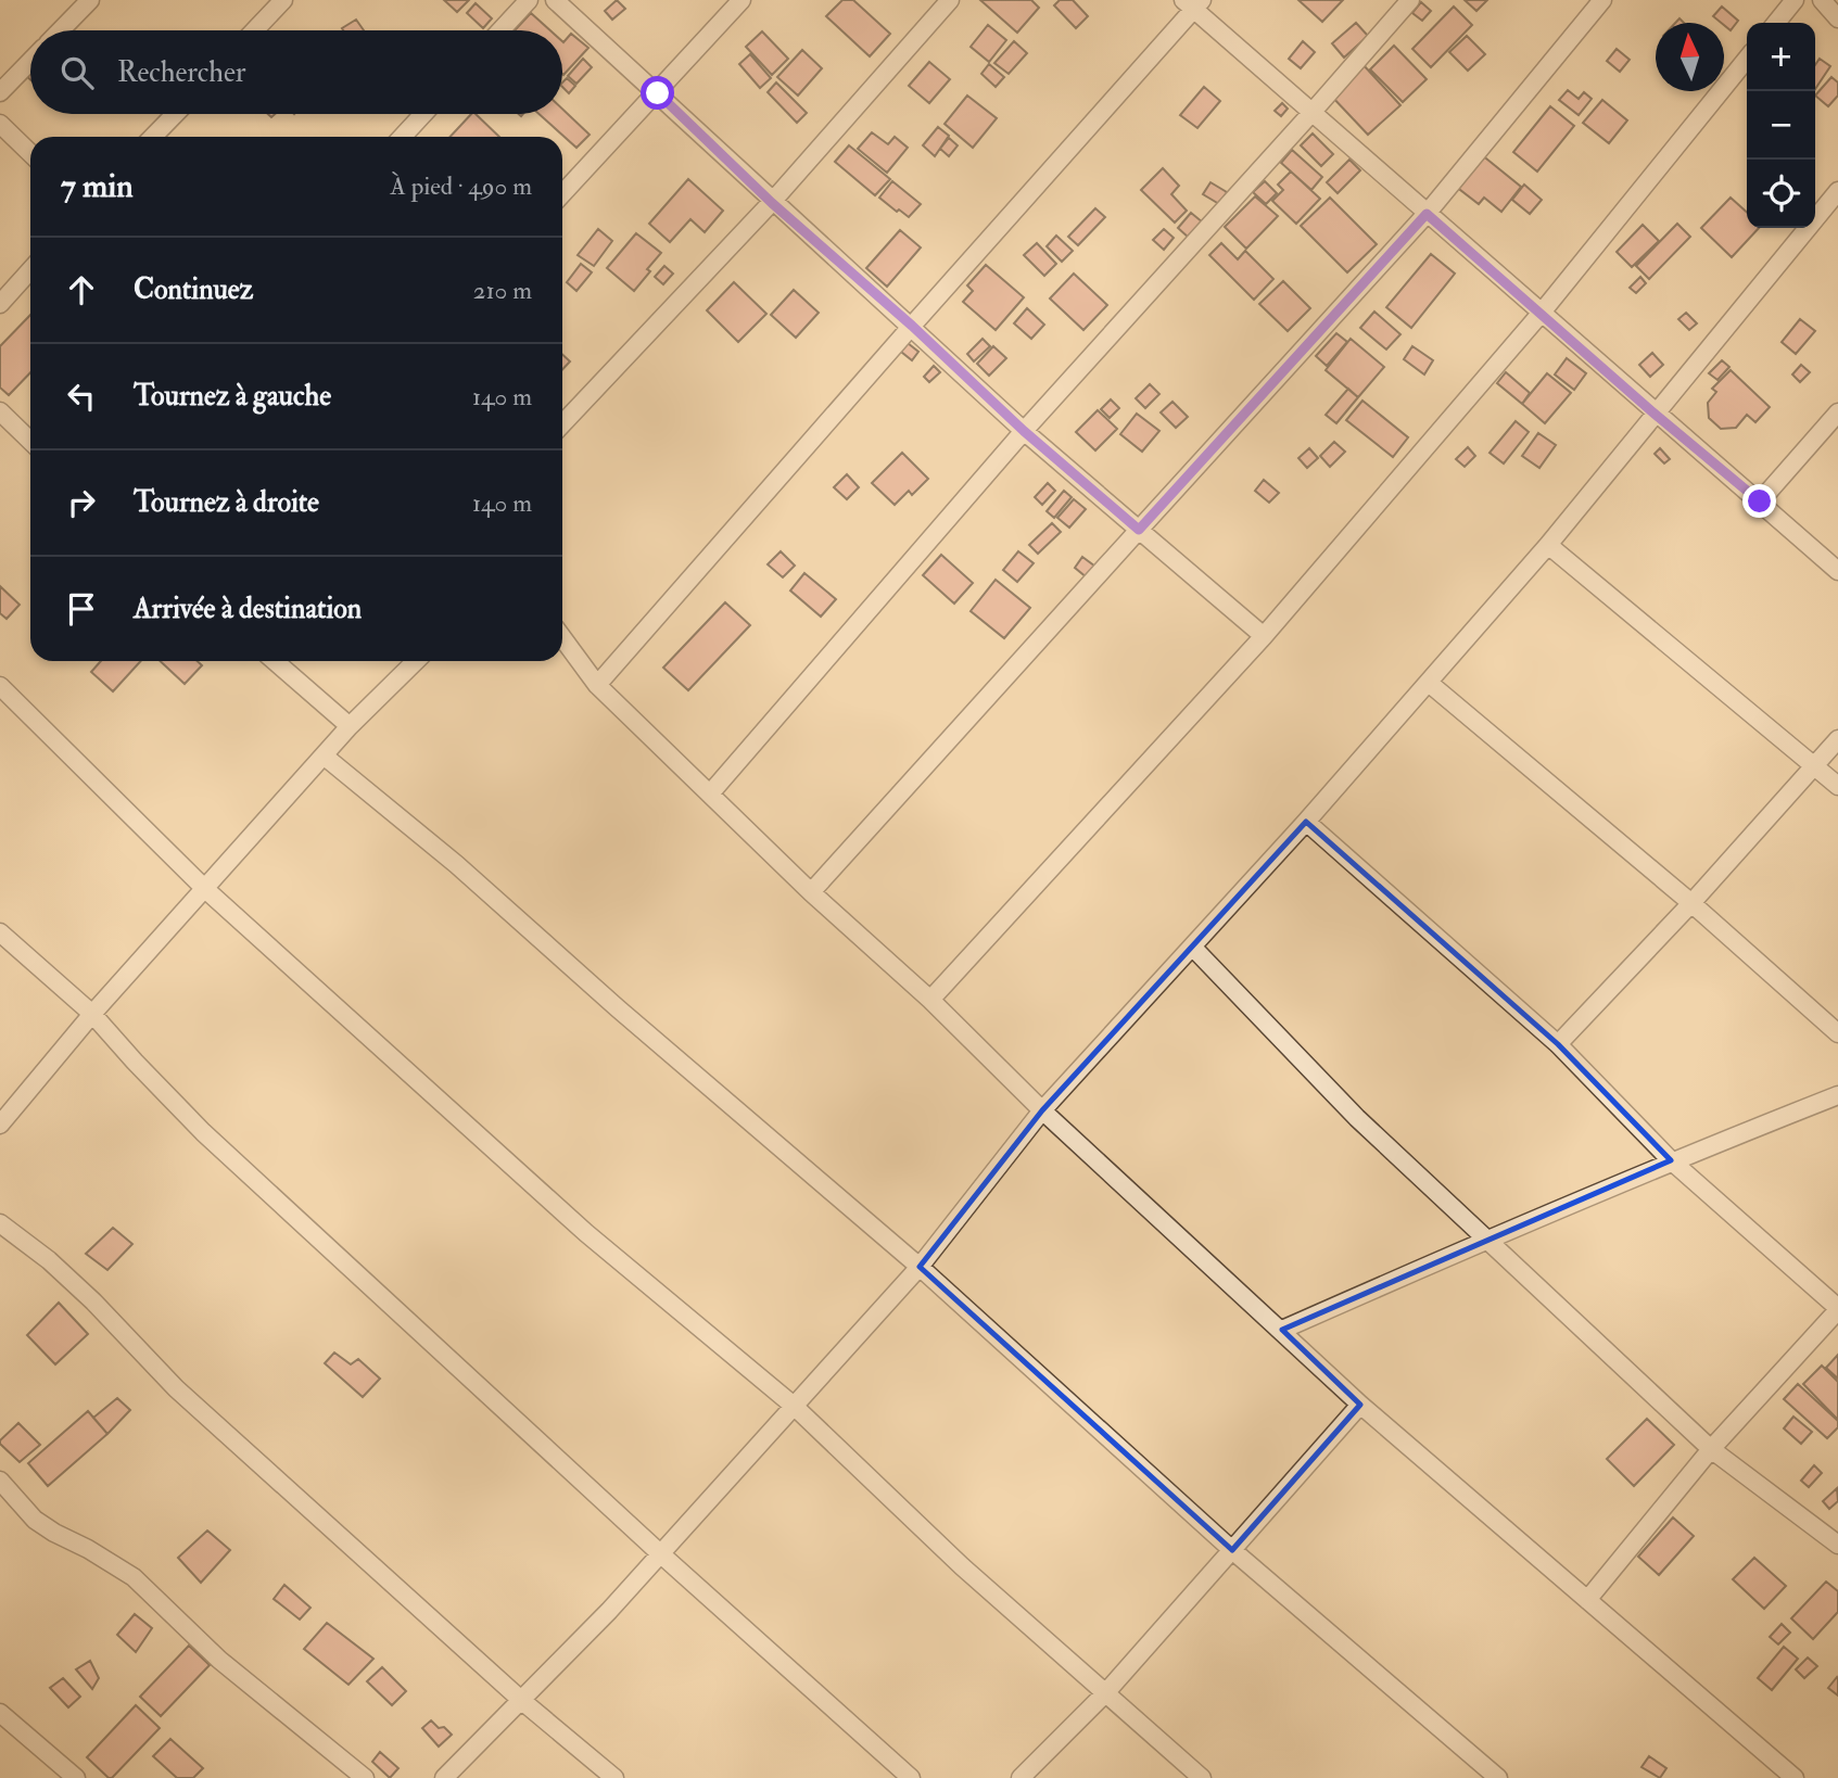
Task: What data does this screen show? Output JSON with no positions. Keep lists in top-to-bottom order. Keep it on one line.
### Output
{"north":"top","page":{"map_buttons":["+","−"],"search":"Rechercher","heading":["7 min","À pied · 490 m"],"list":[["Continuez","210 m"],["Tournez à gauche","140 m"],["Tournez à droite","140 m"],"Arrivée à destination"]}}
